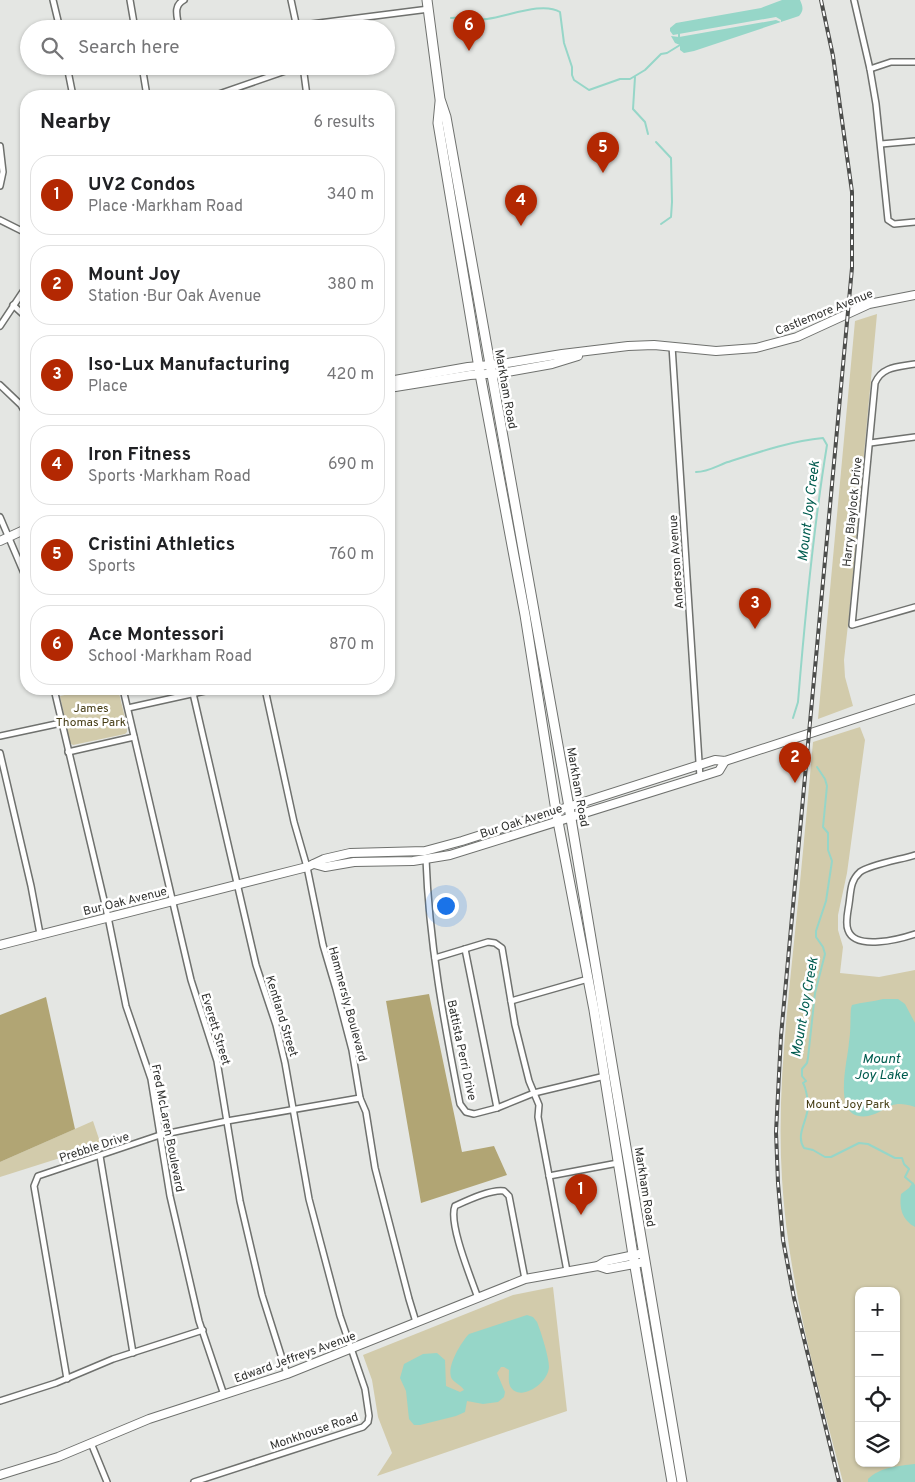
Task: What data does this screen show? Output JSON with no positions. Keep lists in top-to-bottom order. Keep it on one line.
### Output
{"streets":{"main road":["Markham Road"],"street":["Castlemore Avenue","Harry Blaylock Drive","Anderson Avenue","Bur Oak Avenue","Hammersly Boulevard","Kentland Street","Everett Street","Battista Perri Drive","Fred McLaren Boulevard","Prebble Drive","Edward Jeffreys Avenue","Monkhouse Road"]},"crossings":[["Castlemore Avenue","Markham Road"],["Castlemore Avenue","Anderson Avenue"],["Markham Road","Bur Oak Avenue"],["Markham Road","Battista Perri Drive"],["Markham Road","Edward Jeffreys Avenue"],["Anderson Avenue","Bur Oak Avenue"],["Bur Oak Avenue","Hammersly Boulevard"],["Bur Oak Avenue","Kentland Street"],["Bur Oak Avenue","Everett Street"],["Bur Oak Avenue","Battista Perri Drive"],["Bur Oak Avenue","Fred McLaren Boulevard"],["Hammersly Boulevard","Prebble Drive"],["Hammersly Boulevard","Edward Jeffreys Avenue"],["Kentland Street","Prebble Drive"],["Kentland Street","Edward Jeffreys Avenue"],["Kentland Street","Monkhouse Road"],["Everett Street","Prebble Drive"],["Everett Street","Edward Jeffreys Avenue"],["Fred McLaren Boulevard","Prebble Drive"],["Fred McLaren Boulevard","Edward Jeffreys Avenue"],["Edward Jeffreys Avenue","Monkhouse Road"]],"water":["Mount Joy Creek","Mount Joy Lake"],"parks":["James Thomas Park","Mount Joy Park"],"page":{"pins":["6","5","4","3","2","1"],"search":"Search here","heading":["Nearby","6 results"],"list":[{"mark":"1","name":"UV2 Condos","note":"Place · Markham Road","value":"340 m"},{"mark":"2","name":"Mount Joy","note":"Station · Bur Oak Avenue","value":"380 m"},{"mark":"3","name":"Iso-Lux Manufacturing","note":"Place","value":"420 m"},{"mark":"4","name":"Iron Fitness","note":"Sports · Markham Road","value":"690 m"},{"mark":"5","name":"Cristini Athletics","note":"Sports","value":"760 m"},{"mark":"6","name":"Ace Montessori","note":"School · Markham Road","value":"870 m"}],"map_buttons":["+","−"]}}
